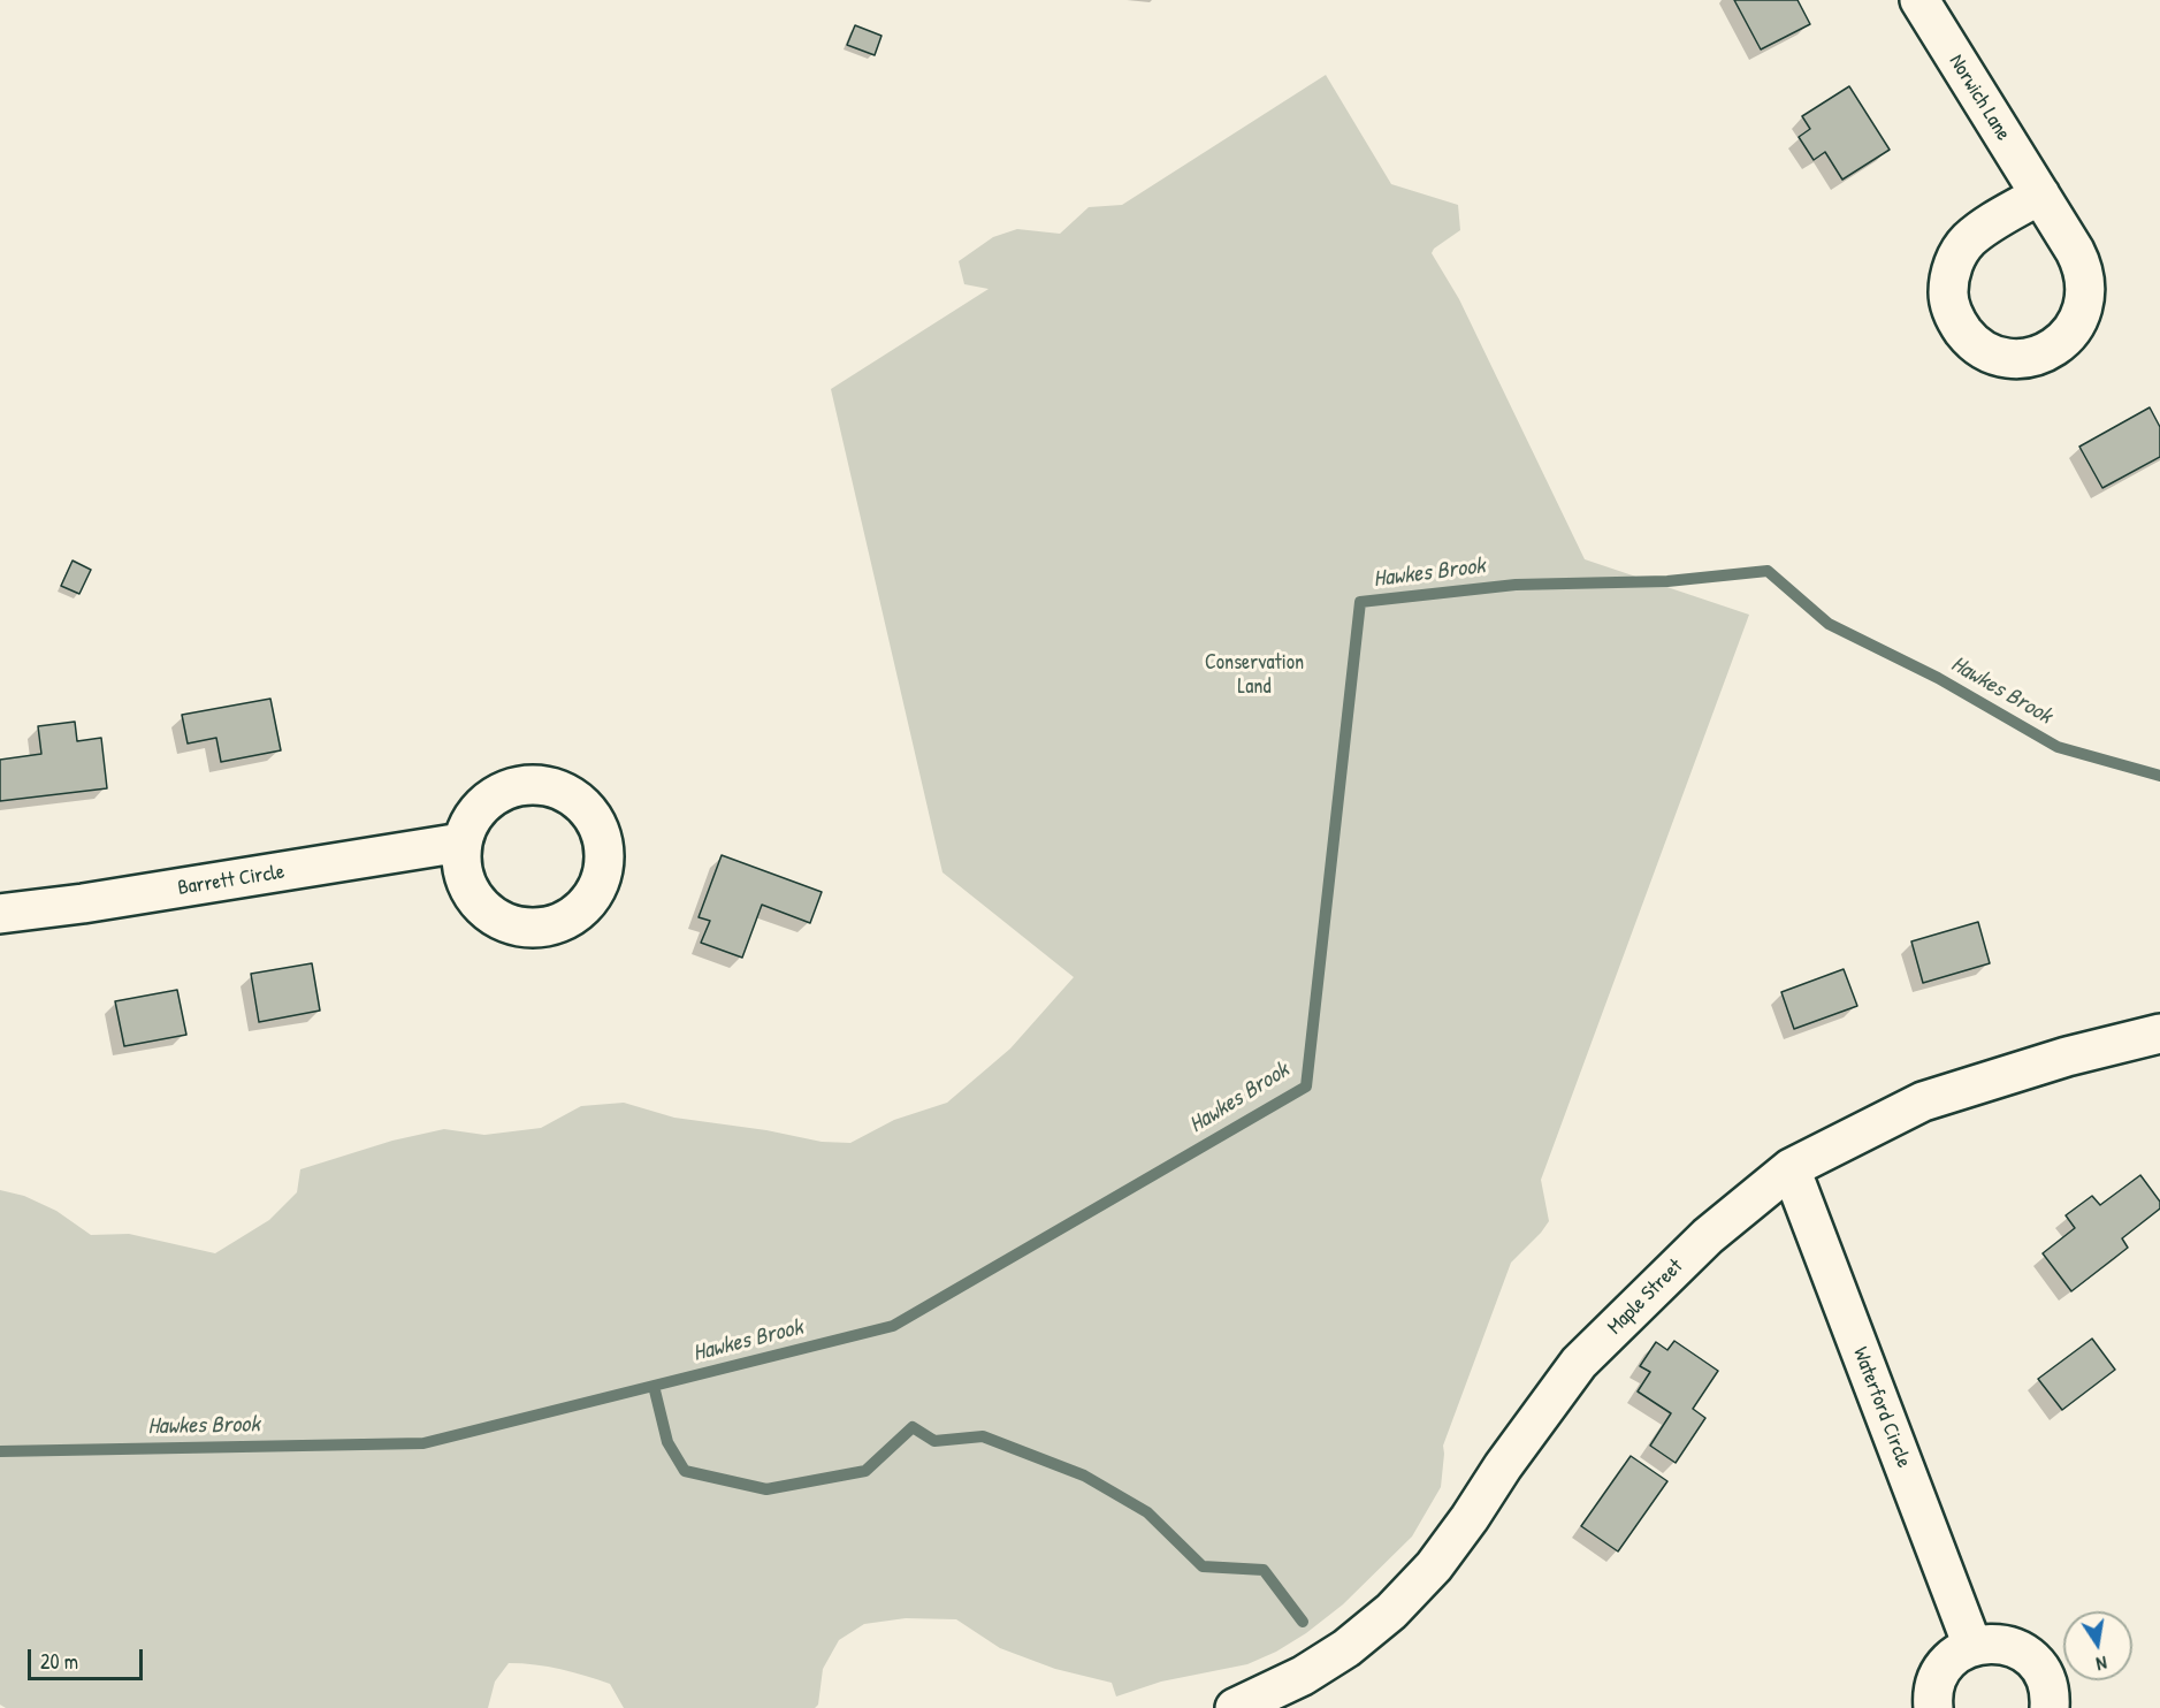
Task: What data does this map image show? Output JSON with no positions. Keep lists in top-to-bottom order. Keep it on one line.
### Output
{"streets":{"street":["Norwich Lane","Barrett Circle","Maple Street","Waterford Circle"]},"crossings":[["Maple Street","Waterford Circle"]],"water":["Hawkes Brook"],"parks":["Conservation Land"],"scale_bar":"20 m","north":"bottom"}
